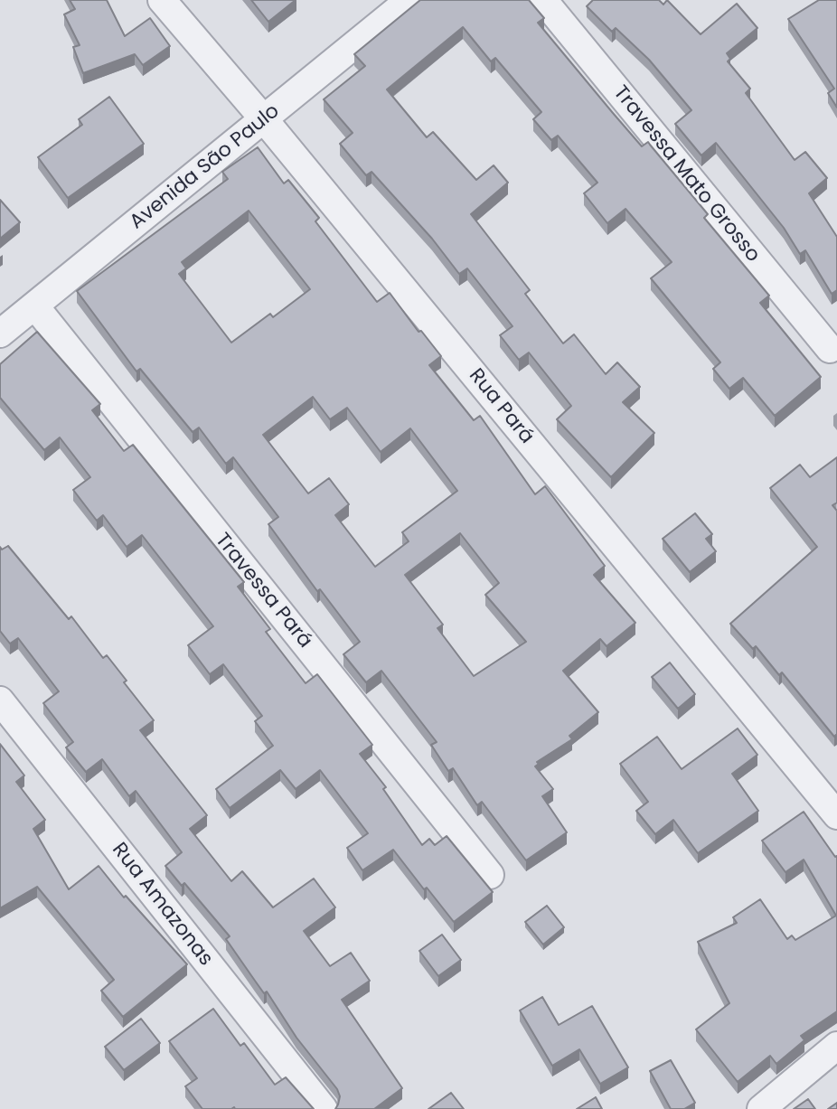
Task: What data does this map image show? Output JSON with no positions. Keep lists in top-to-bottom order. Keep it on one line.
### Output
{"streets":{"street":["Avenida São Paulo","Travessa Mato Grosso","Rua Pará","Travessa Pará","Rua Amazonas"]},"crossings":[["Avenida São Paulo","Rua Pará"],["Avenida São Paulo","Travessa Pará"]]}
